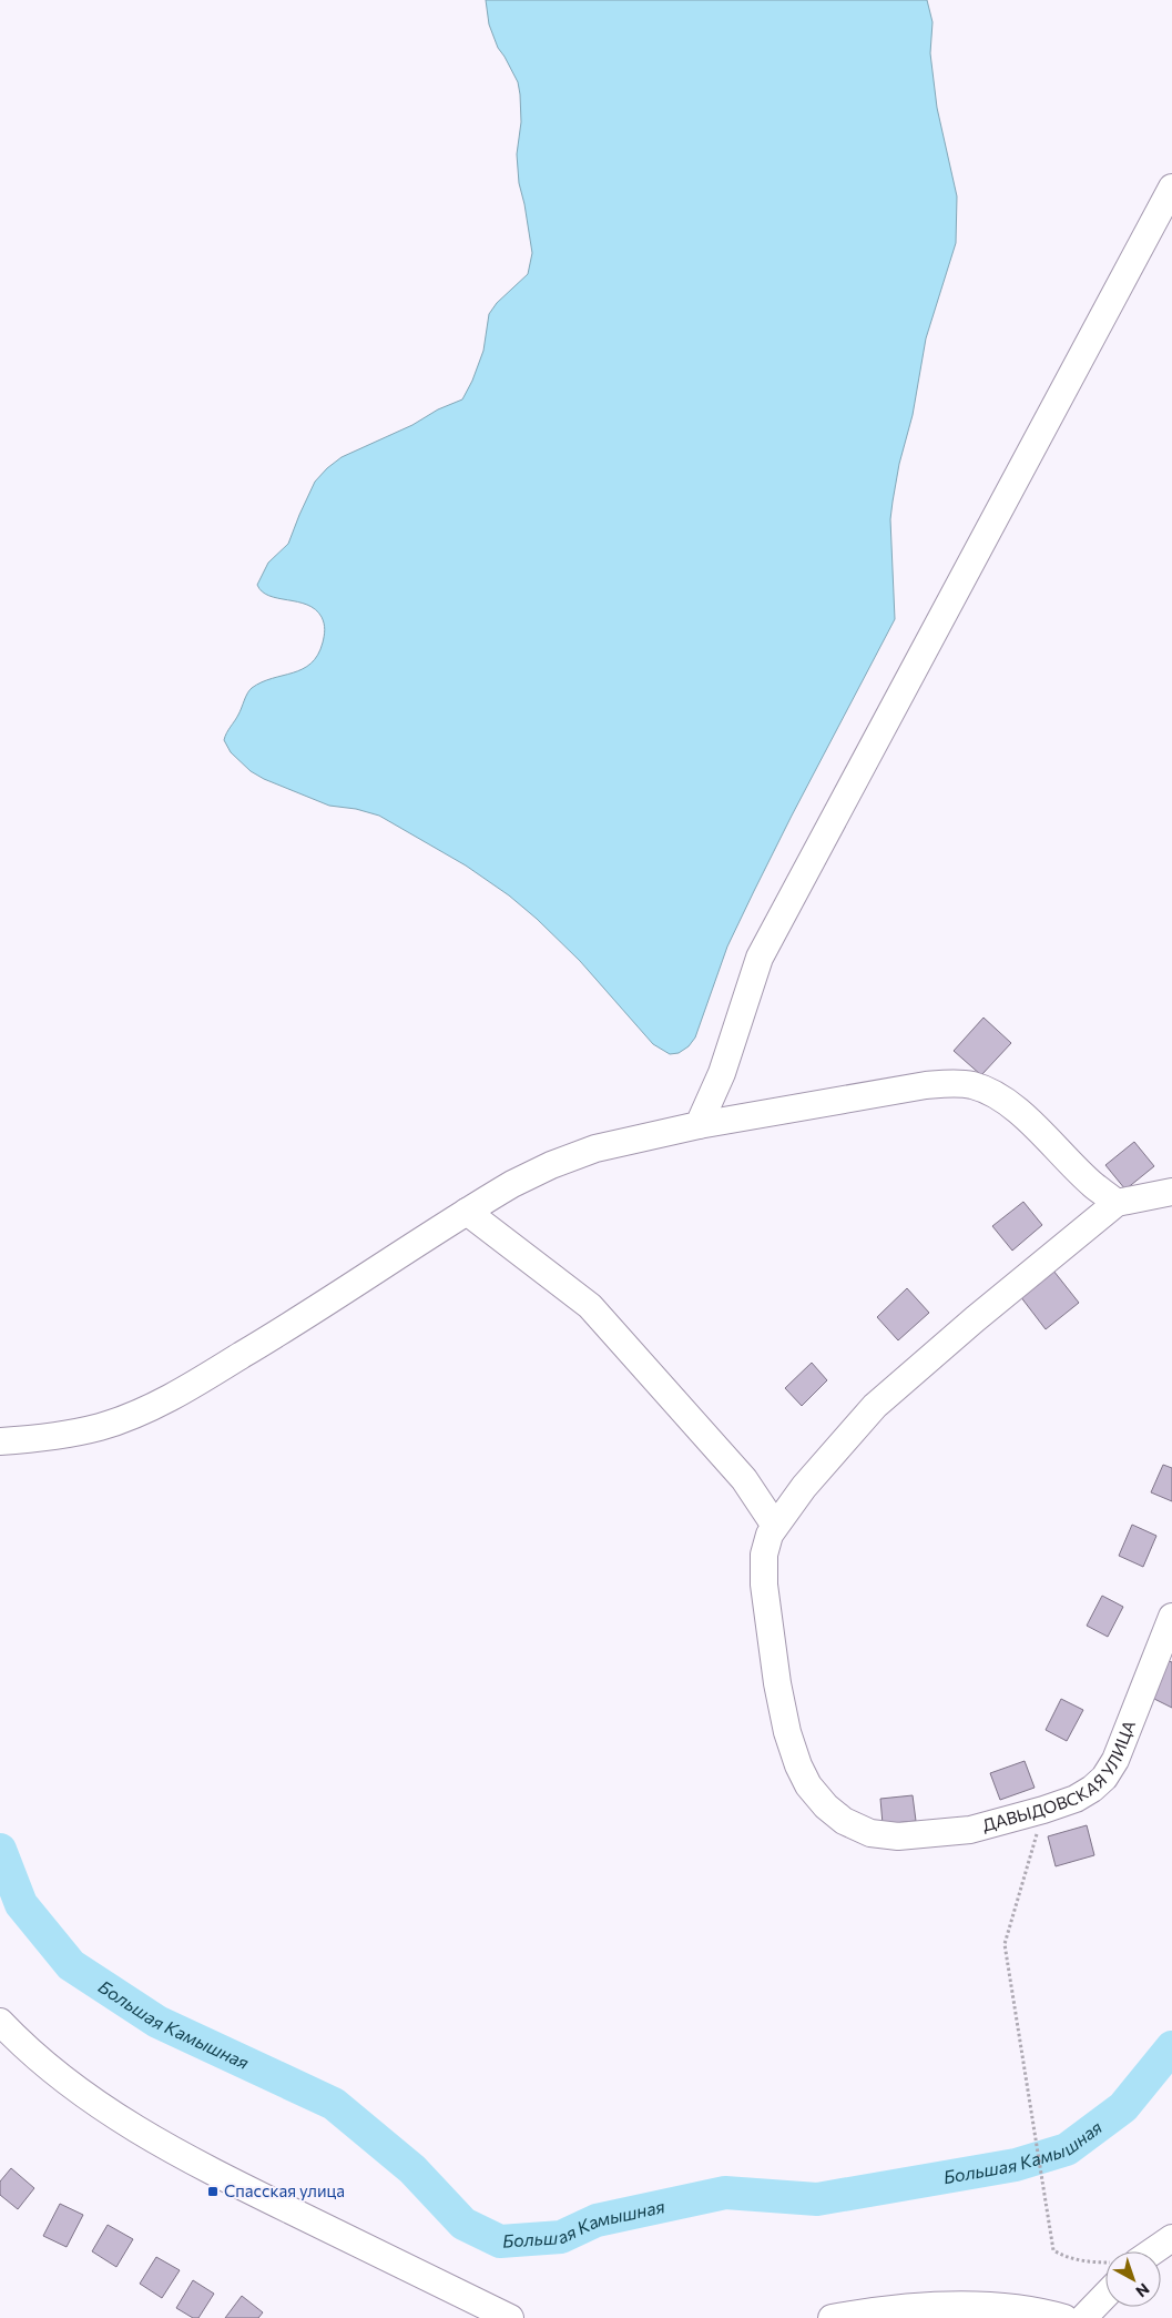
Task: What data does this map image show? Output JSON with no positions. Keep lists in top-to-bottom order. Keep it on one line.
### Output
{"streets":{"street":["ДАВЫДОВСКАЯ УЛИЦА"]},"water":["Большая Камышная"],"places":{"transit":["Спасская улица"]},"north":"bottom right"}
